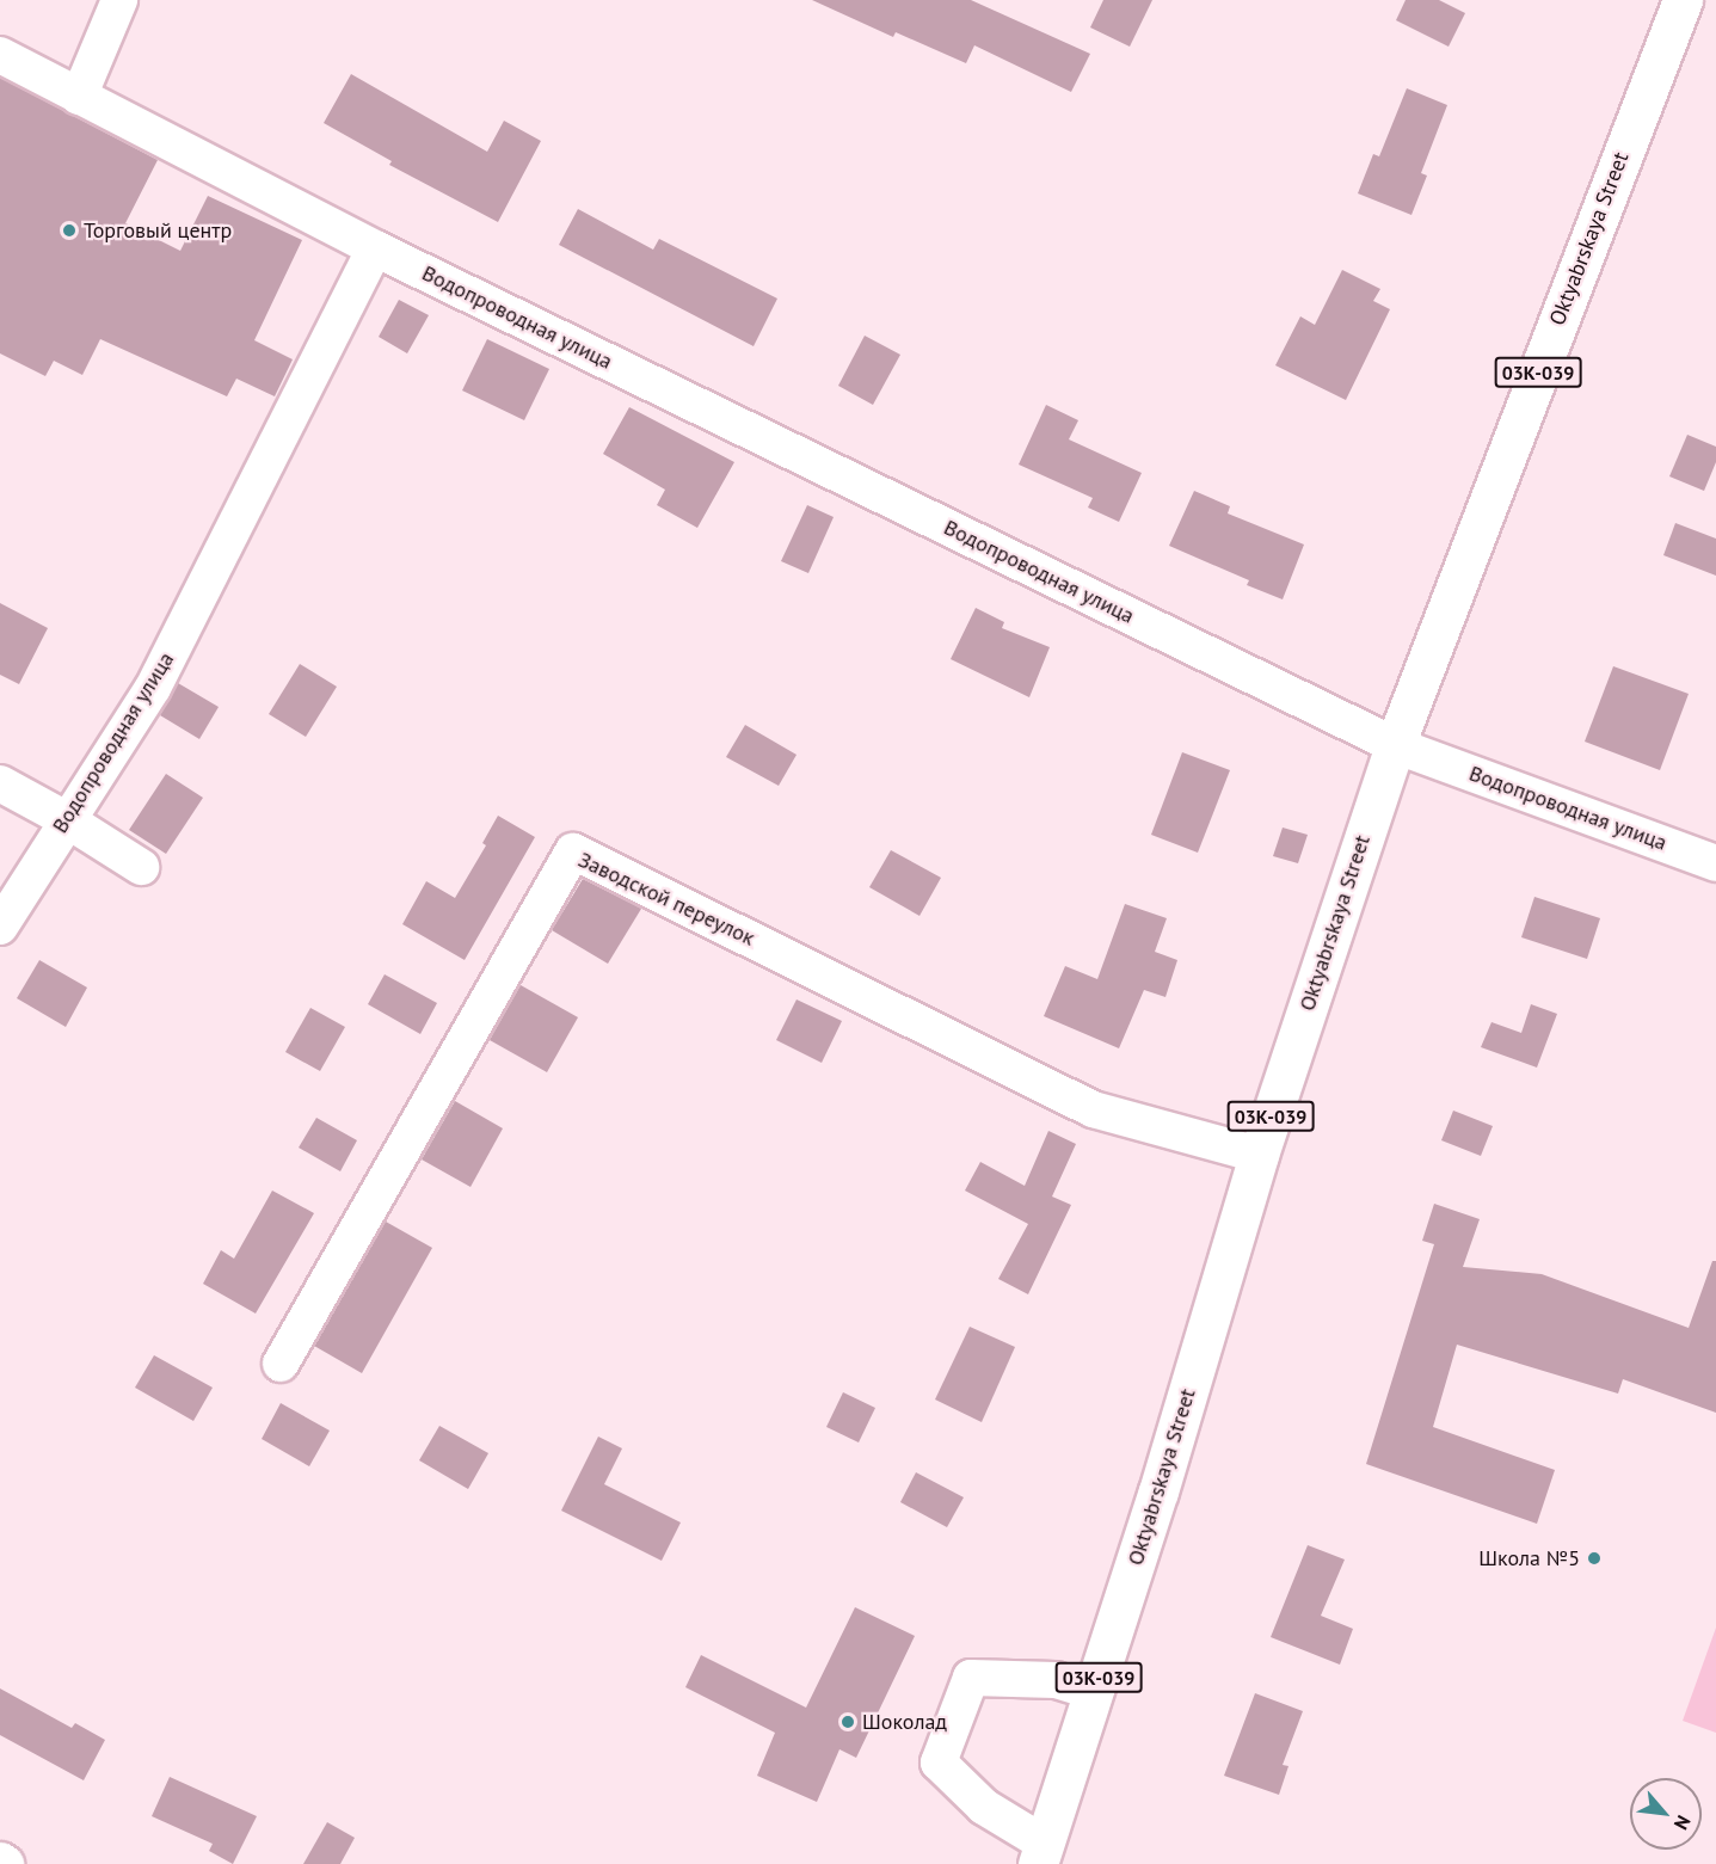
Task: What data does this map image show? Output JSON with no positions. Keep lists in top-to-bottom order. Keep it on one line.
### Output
{"streets":{"main road":["Oktyabrskaya Street","03К-039"],"street":["Водопроводная улица","Заводской переулок"]},"crossings":[["Oktyabrskaya Street","Водопроводная улица"],["Oktyabrskaya Street","Заводской переулок"]],"places":["Торговый центр","Школа №5","Шоколад"],"north":"bottom right"}
